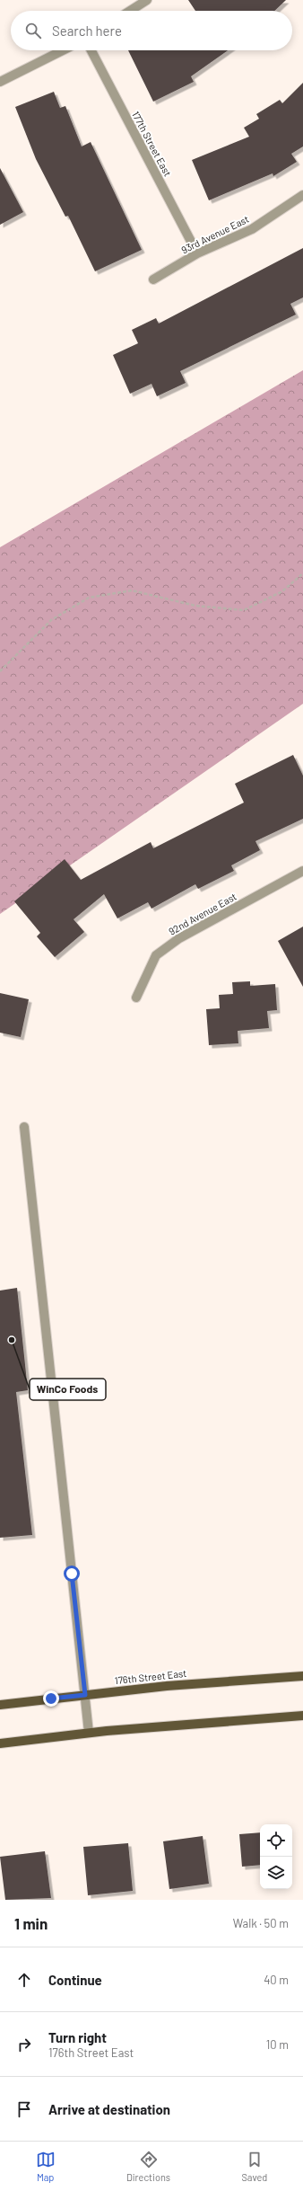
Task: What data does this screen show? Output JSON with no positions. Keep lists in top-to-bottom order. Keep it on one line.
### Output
{"streets":{"main road":["176th Street East"],"street":["177th Street East","93rd Avenue East","92nd Avenue East"]},"crossings":[["177th Street East","93rd Avenue East"]],"places":["WinCo Foods"],"page":{"search":"Search here","heading":["1 min","Walk · 50 m"],"list":[["Continue","40 m"],["Turn right","176th Street East","10 m"],"Arrive at destination"],"nav":["Map","Directions","Saved"]}}
